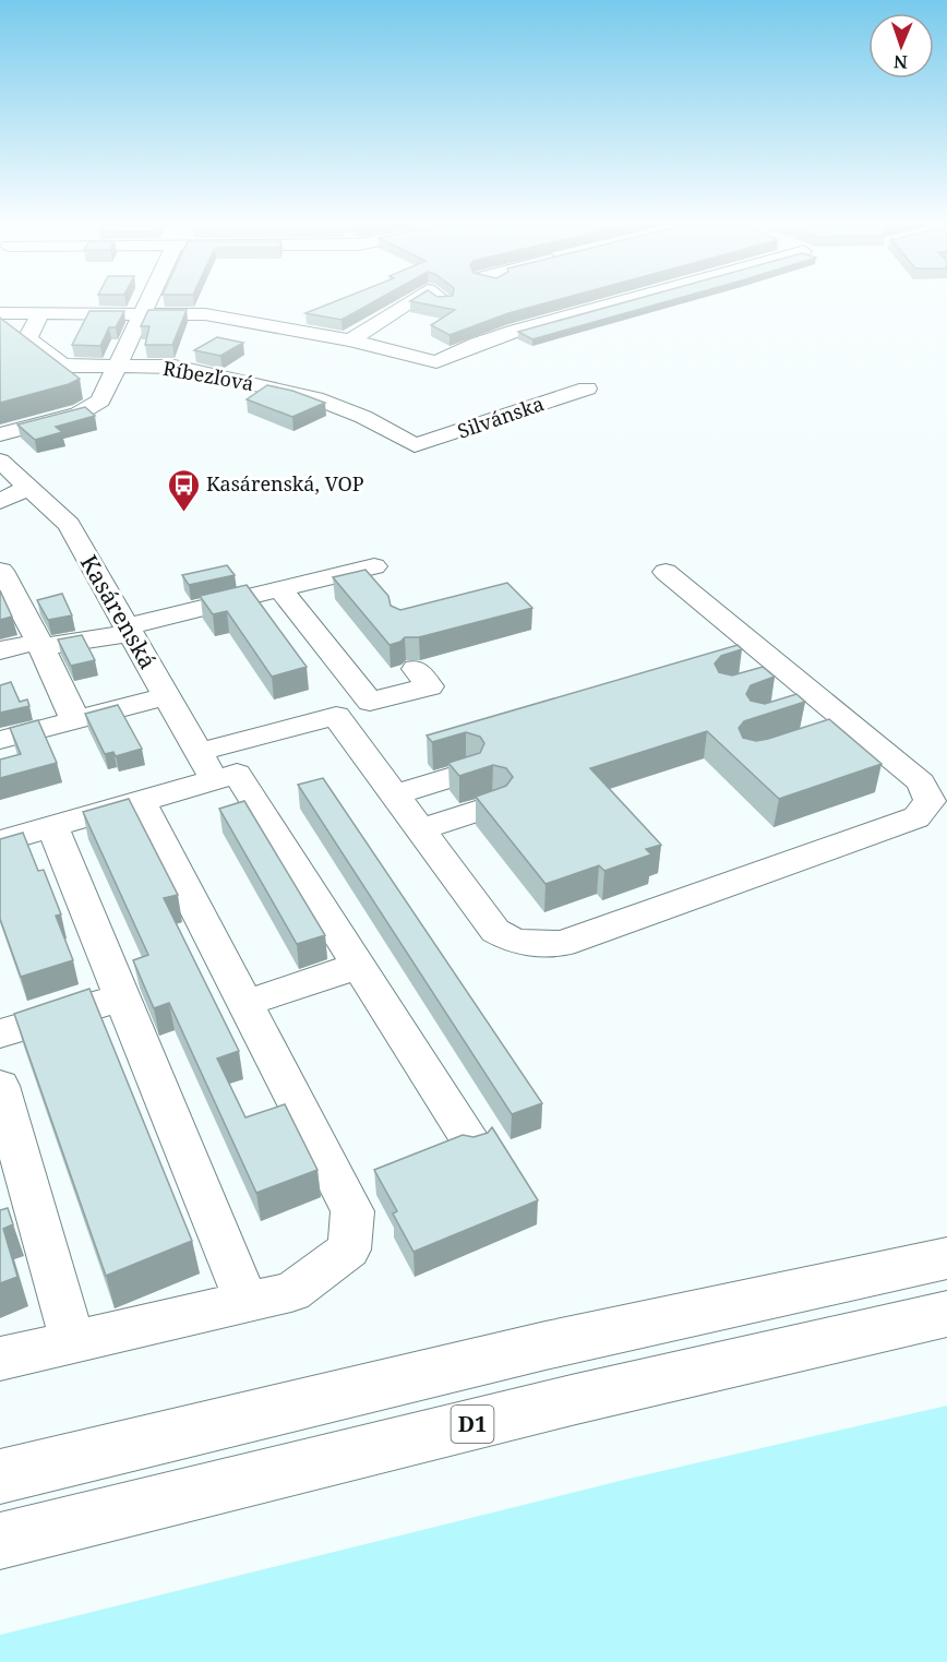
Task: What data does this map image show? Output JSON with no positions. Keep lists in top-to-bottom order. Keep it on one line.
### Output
{"streets":{"highway":["D1"],"street":["Ríbezľová","Silvánska","Kasárenská"]},"crossings":[["Ríbezľová","Silvánska"]],"places":{"bus stop":["Kasárenská, VOP"]},"north":"bottom"}
